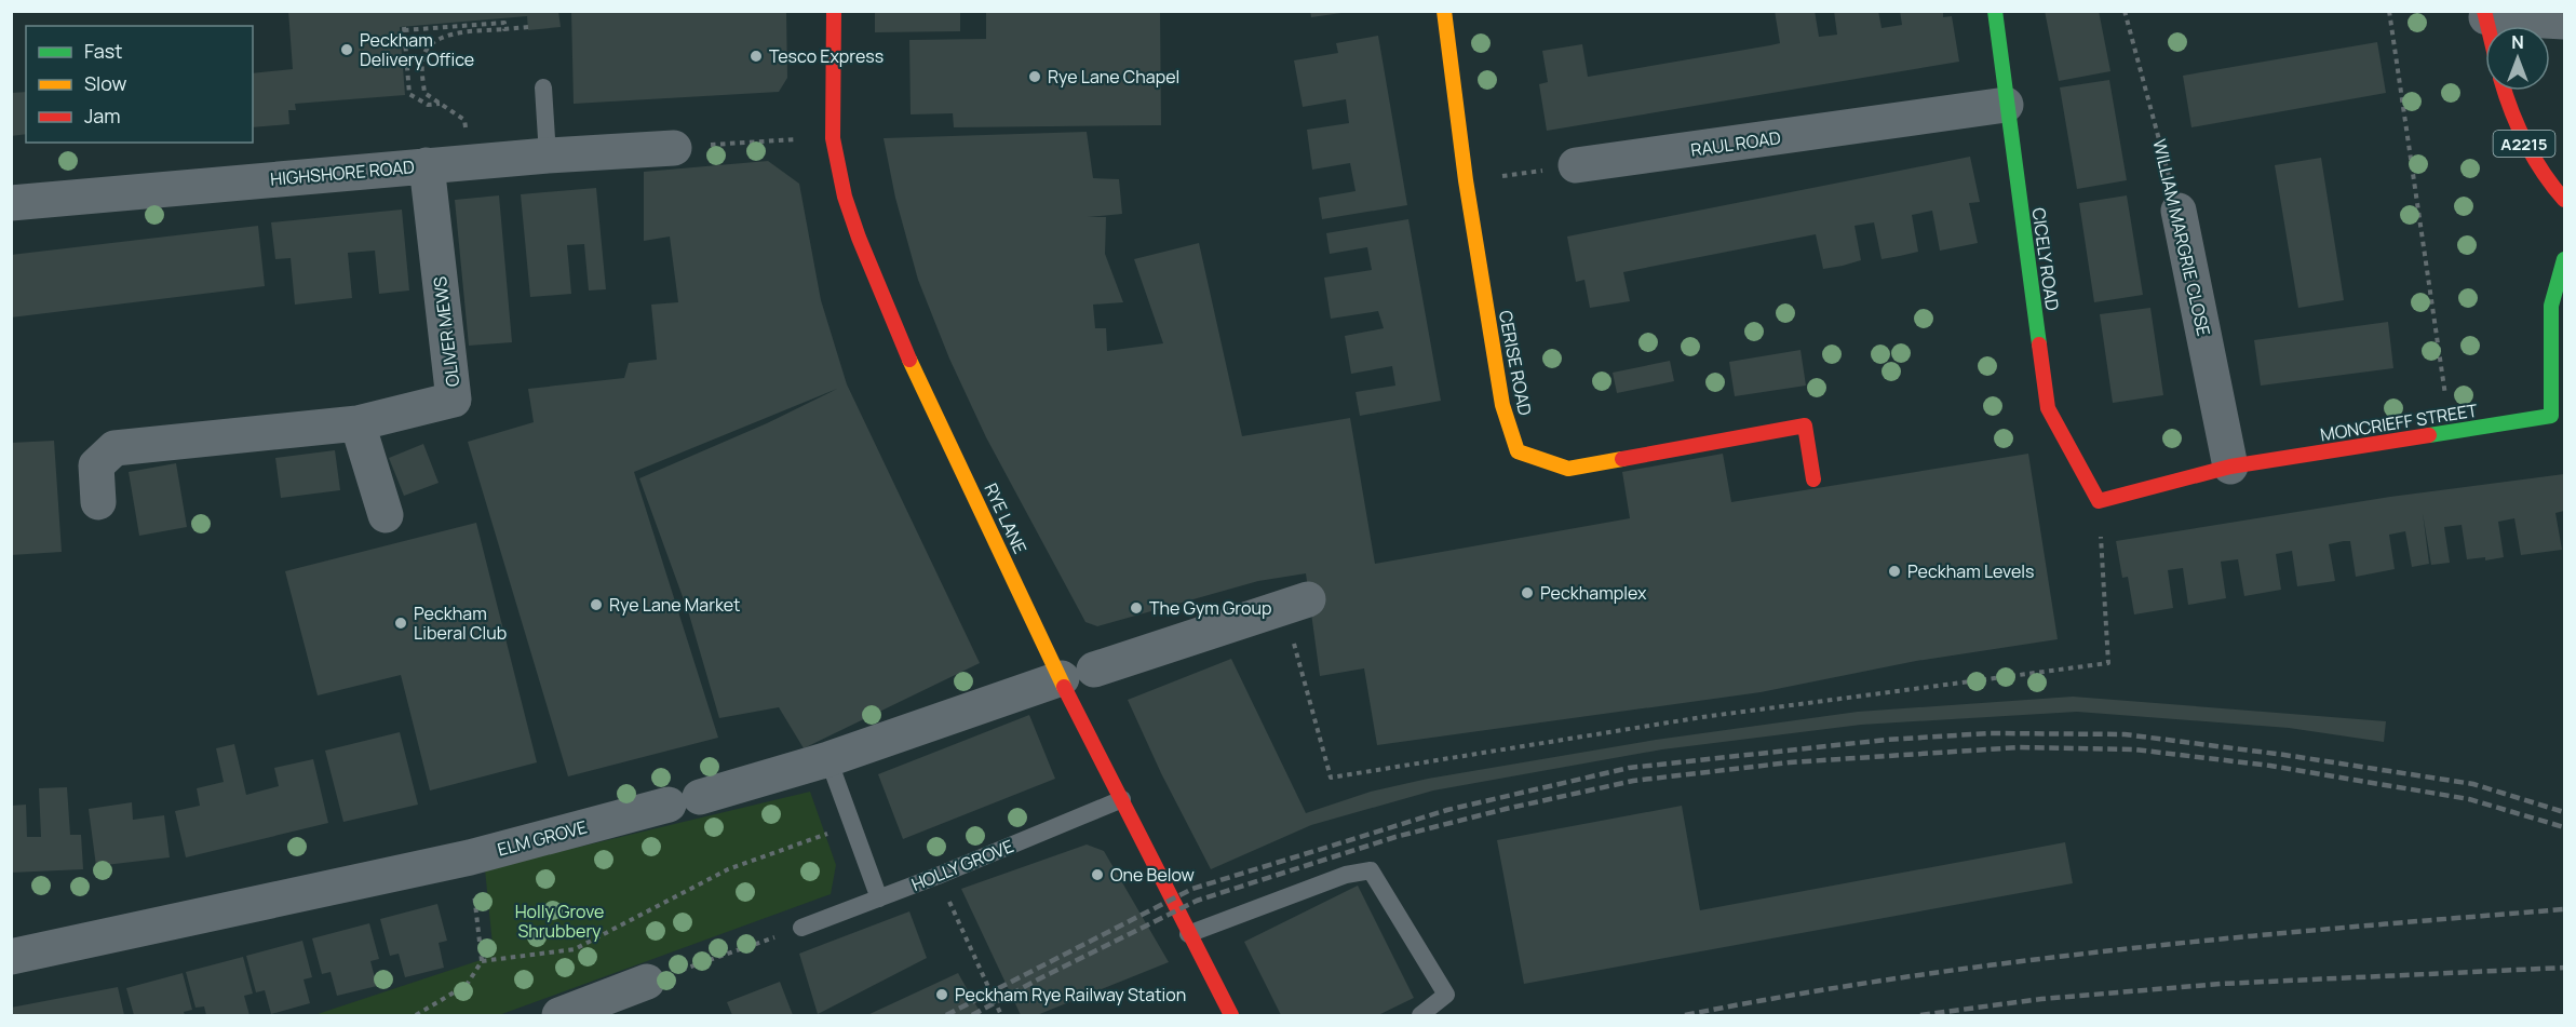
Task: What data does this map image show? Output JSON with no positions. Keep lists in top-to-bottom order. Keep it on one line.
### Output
{"streets":{"street":["RAUL ROAD","A2215","HIGHSHORE ROAD","WILLIAM MARGRIE CLOSE","CICELY ROAD","OLIVER MEWS","CERISE ROAD","MONCRIEFF STREET","RYE LANE","ELM GROVE"],"lane":["HOLLY GROVE"]},"crossings":[["RAUL ROAD","CICELY ROAD"],["HIGHSHORE ROAD","OLIVER MEWS"],["WILLIAM MARGRIE CLOSE","MONCRIEFF STREET"],["CICELY ROAD","MONCRIEFF STREET"],["RYE LANE","ELM GROVE"],["RYE LANE","HOLLY GROVE"]],"parks":["Holly Grove Shrubbery"],"places":["Peckham Delivery Office","Tesco Express","Rye Lane Chapel","Peckham Levels","Peckhamplex","Rye Lane Market","The Gym Group","Peckham Liberal Club","One Below","Peckham Rye Railway Station"],"legend":["Fast","Slow","Jam"],"north":"top"}
